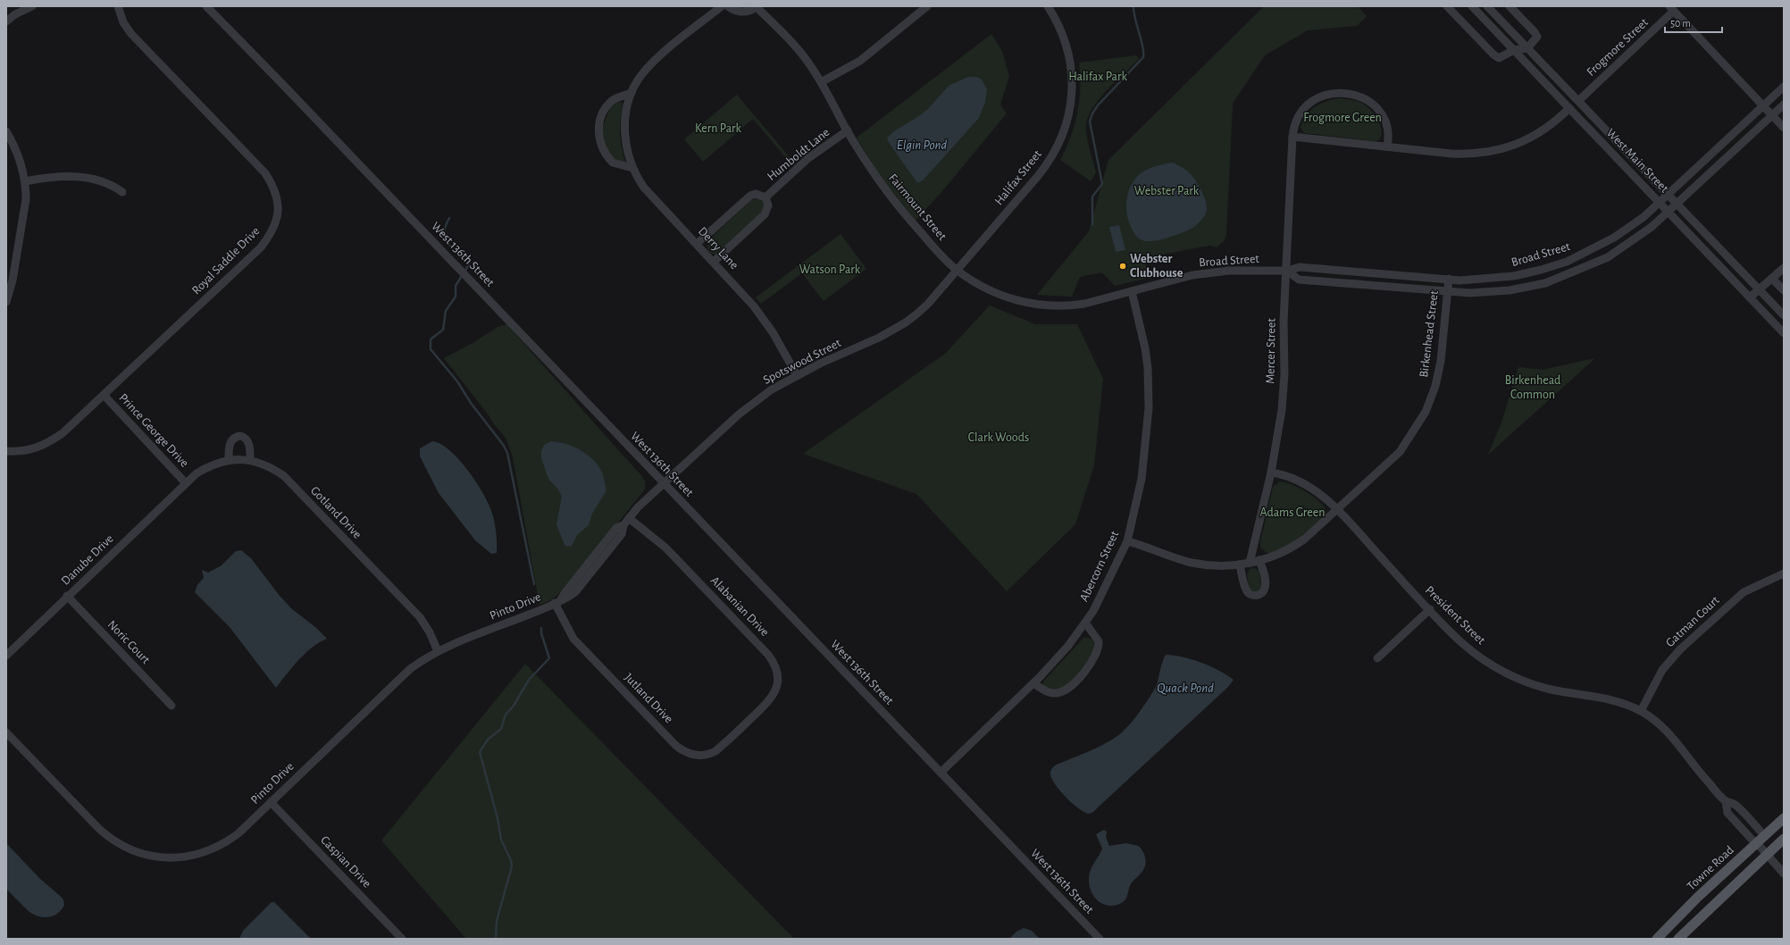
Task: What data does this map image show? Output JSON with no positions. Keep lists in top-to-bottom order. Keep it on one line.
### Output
{"streets":{"main road":["Towne Road"],"street":["Frogmore Street","Humboldt Lane","West Main Street","Halifax Street","Fairmount Street","Derry Lane","West 136th Street","Broad Street","Royal Saddle Drive","Birkenhead Street","Mercer Street","Spotswood Street","Prince George Drive","Gotland Drive","Danube Drive","Abercorn Street","Pinto Drive","Alabanian Drive","President Street","Gatman Court","Noric Court","Jutland Drive","Caspian Drive"]},"crossings":[["Frogmore Street","West Main Street"],["Humboldt Lane","Fairmount Street"],["Humboldt Lane","Derry Lane"],["West Main Street","Broad Street"],["Halifax Street","Fairmount Street"],["Halifax Street","Spotswood Street"],["Fairmount Street","Broad Street"],["Fairmount Street","Spotswood Street"],["Fairmount Street","Abercorn Street"],["Derry Lane","Spotswood Street"],["West 136th Street","Spotswood Street"],["West 136th Street","Abercorn Street"],["West 136th Street","Pinto Drive"],["Broad Street","Birkenhead Street"],["Broad Street","Mercer Street"],["Broad Street","Abercorn Street"],["Royal Saddle Drive","Prince George Drive"],["Birkenhead Street","Mercer Street"],["Birkenhead Street","Abercorn Street"],["Birkenhead Street","President Street"],["Mercer Street","President Street"],["Spotswood Street","Pinto Drive"],["Prince George Drive","Gotland Drive"],["Prince George Drive","Danube Drive"],["Gotland Drive","Danube Drive"],["Gotland Drive","Pinto Drive"],["Danube Drive","Noric Court"],["Pinto Drive","Alabanian Drive"],["Pinto Drive","Jutland Drive"],["Pinto Drive","Caspian Drive"],["Alabanian Drive","Jutland Drive"],["President Street","Gatman Court"],["President Street","Towne Road"]],"water":["Elgin Pond","Quack Pond"],"parks":["Halifax Park","Frogmore Green","Kern Park","Webster Park","Watson Park","Birkenhead Common","Clark Woods","Adams Green"],"places":["Webster Clubhouse"],"scale_bar":"50 m"}
